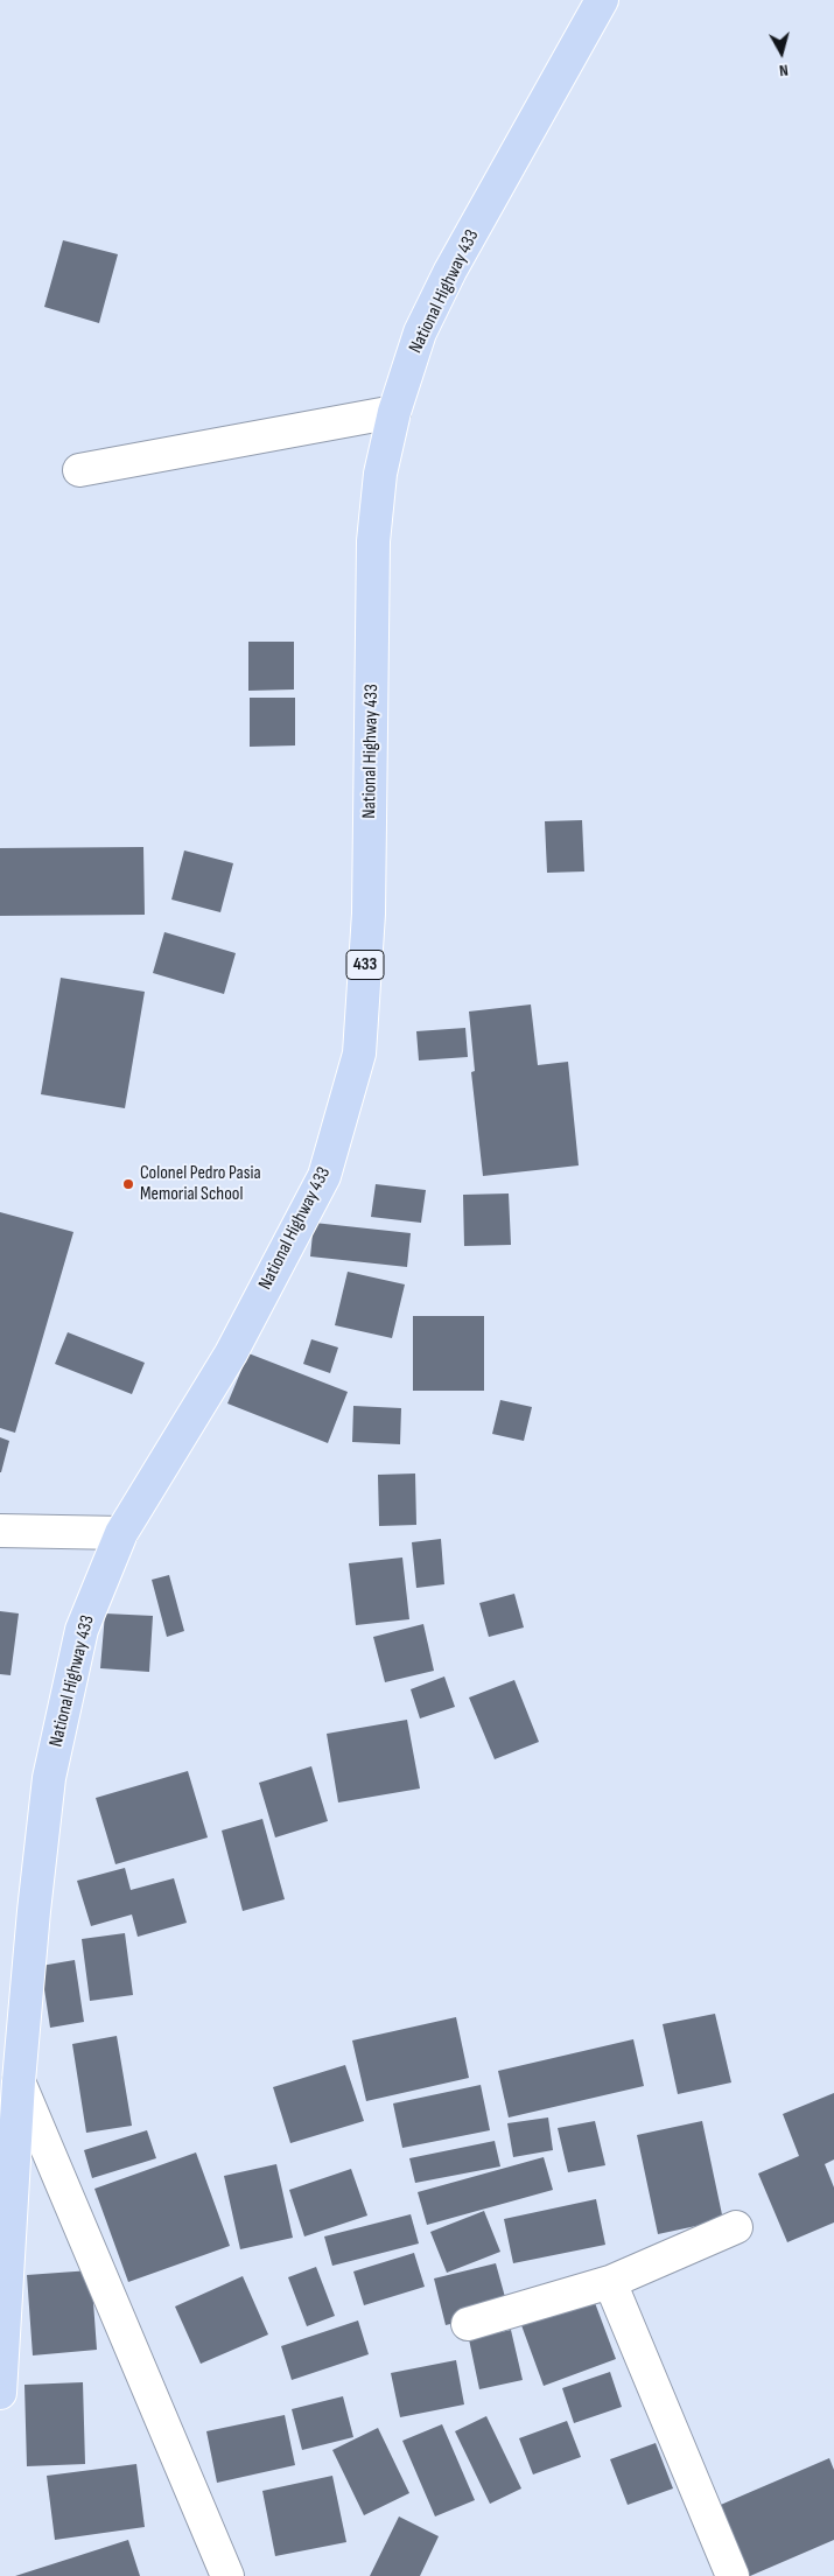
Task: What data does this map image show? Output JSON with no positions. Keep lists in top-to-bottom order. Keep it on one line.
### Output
{"streets":{"main road":["National Highway 433","433"]},"places":["Colonel Pedro Pasia Memorial School"],"north":"bottom"}
